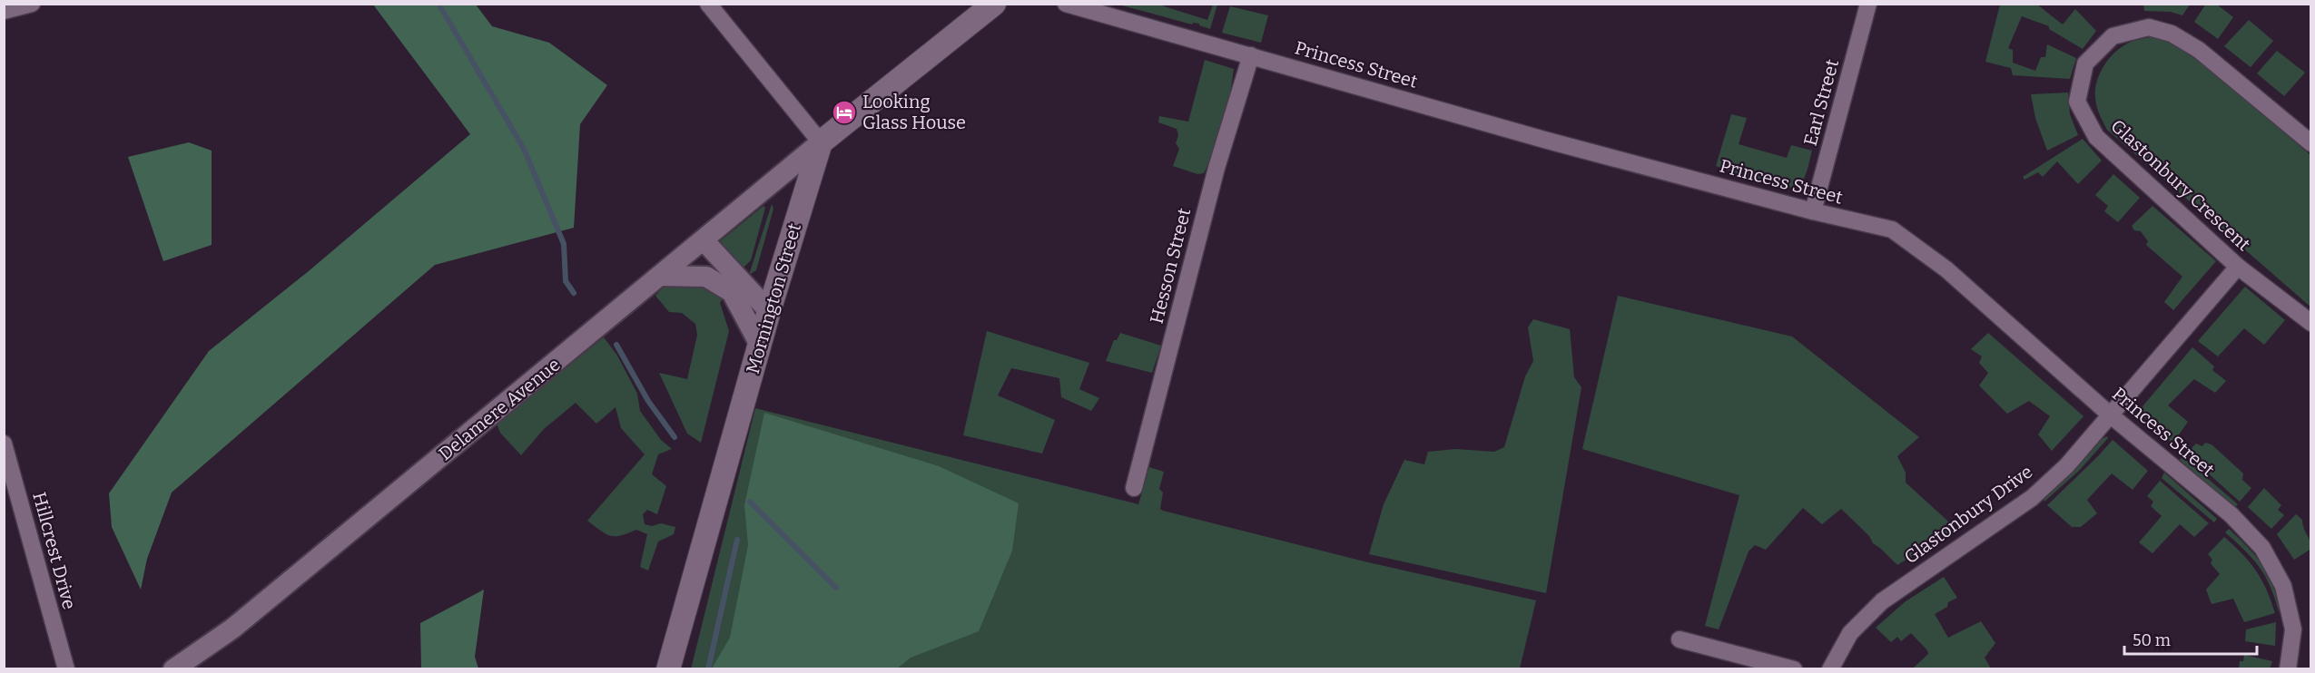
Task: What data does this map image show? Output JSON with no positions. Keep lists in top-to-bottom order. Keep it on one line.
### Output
{"streets":{"main road":["Mornington Street"],"street":["Princess Street","Earl Street","Glastonbury Crescent","Hesson Street","Delamere Avenue","Glastonbury Drive","Hillcrest Drive"]},"crossings":[["Princess Street","Earl Street"],["Princess Street","Hesson Street"],["Princess Street","Glastonbury Drive"],["Glastonbury Crescent","Glastonbury Drive"],["Mornington Street","Delamere Avenue"]],"places":{"hotel":["Looking Glass House"]},"scale_bar":"50 m"}
